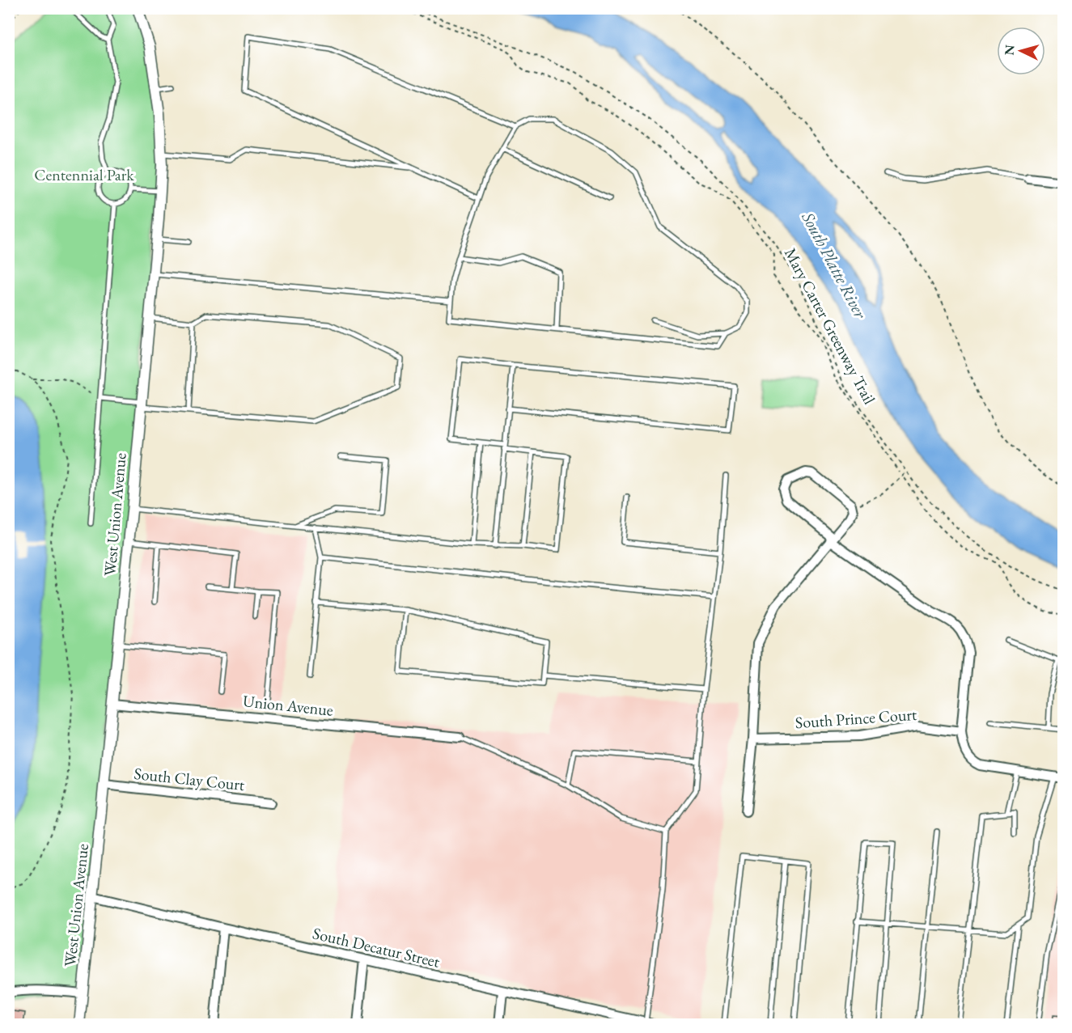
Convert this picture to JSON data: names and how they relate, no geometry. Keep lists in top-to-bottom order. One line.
{"streets":{"street":["West Union Avenue","Union Avenue","South Prince Court","South Clay Court","South Decatur Street"],"path":["Mary Carter Greenway Trail"]},"crossings":[["West Union Avenue","Union Avenue"],["West Union Avenue","South Clay Court"],["West Union Avenue","South Decatur Street"]],"water":["South Platte River"],"parks":["Centennial Park"],"north":"left"}
